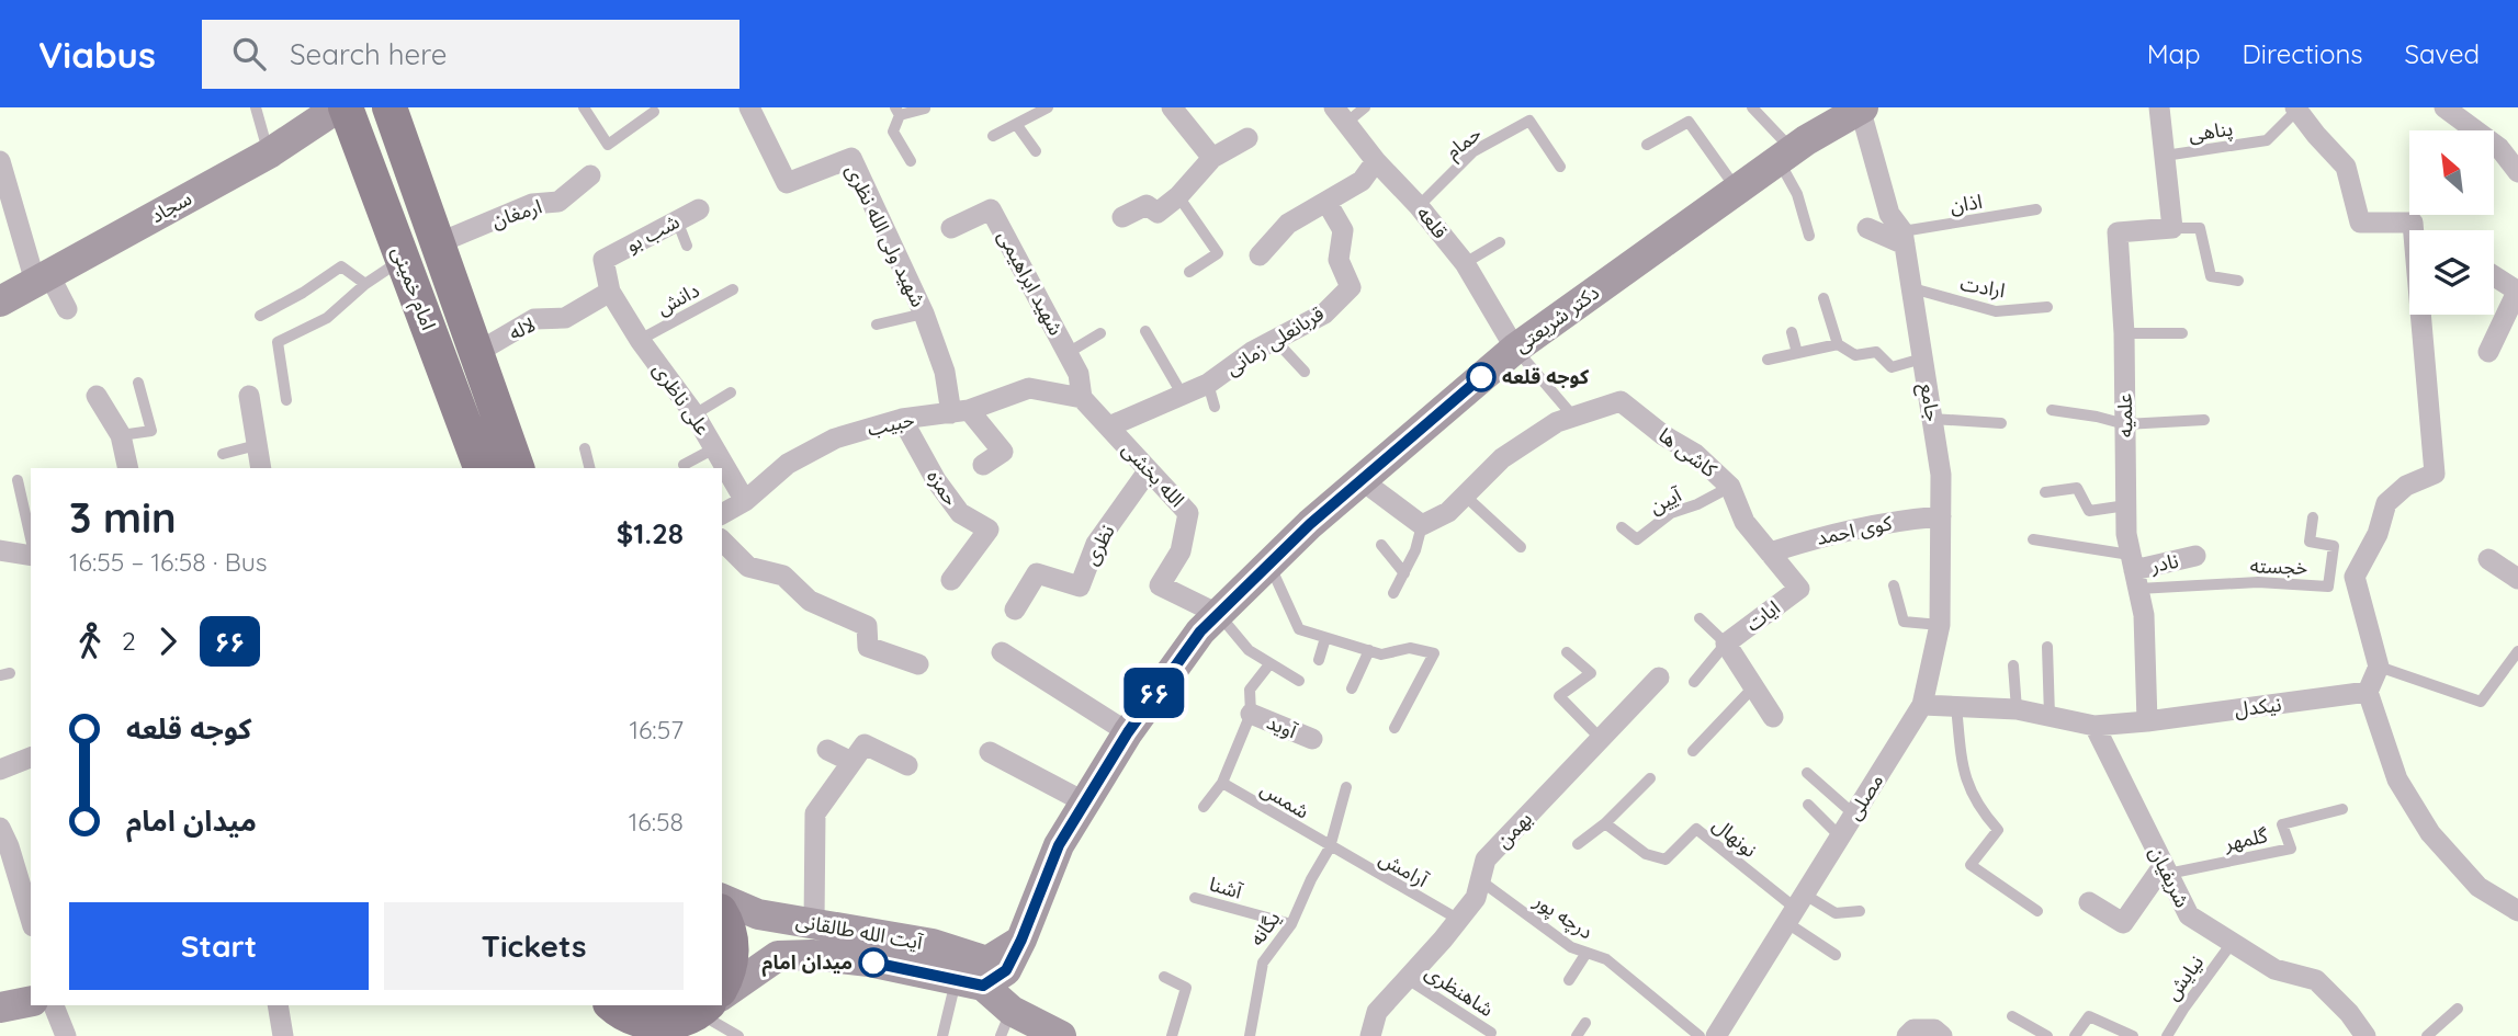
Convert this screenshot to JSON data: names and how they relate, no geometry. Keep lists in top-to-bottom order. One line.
{"streets":{"main road":["سجاد","امام خمینی","دکتر شریعتی","آیت الله طالقانی"],"street":["ارمغان","قلعه","شب بو","شهید ولی الله نظری","شهید ابراهیمی","لاله","قربانعلی زمانی","علی ناظری","جامع","علمیه","حبیب","کاشی ها","الله بخشی","حمزه","کوی احمد","نظری","نادر","ایات","نیکدل","آوید","مصلی","بهمن","شریفیان"],"lane":["پناهی","حمام","اذان","ارادت","دانش","آیین","خجسته","شمس","نونهال","گلمهر","آرامش","آشنا","درچه پور","یگانه","نیایش","شاهنظری"]},"crossings":[["حمام","قلعه"],["اذان","جامع"],["ارمغان","امام خمینی"],["قلعه","دکتر شریعتی"],["شب بو","لاله"],["شهید ولی الله نظری","حبیب"],["شهید ابراهیمی","حبیب"],["شهید ابراهیمی","الله بخشی"],["ارادت","جامع"],["امام خمینی","لاله"],["دانش","علی ناظری"],["دکتر شریعتی","جامع"],["دکتر شریعتی","الله بخشی"],["دکتر شریعتی","آیت الله طالقانی"],["قربانعلی زمانی","الله بخشی"],["علی ناظری","حبیب"],["جامع","کوی احمد"],["جامع","مصلی"],["علمیه","نادر"],["علمیه","خجسته"],["علمیه","نیکدل"],["حبیب","الله بخشی"],["حبیب","حمزه"],["کاشی ها","آیین"],["کاشی ها","کوی احمد"],["کاشی ها","ایات"],["الله بخشی","نظری"],["نادر","خجسته"],["مصلی","نونهال"],["شمس","آرامش"],["شمس","یگانه"],["بهمن","آرامش"],["بهمن","درچه پور"],["بهمن","شاهنظری"],["گلمهر","شریفیان"],["آرامش","یگانه"],["شریفیان","نیایش"],["آشنا","یگانه"]],"places":["کوجه قلعه","میدان امام"],"lines":["bus line ۶۶"],"north":"top left","page":{"header":"Viabus","search":"Search here","nav":["Map","Directions","Saved"],"on_map":"۶۶","heading":["3 min","16:55 – 16:58 · Bus","$1.28"],"legs":["2","۶۶"],"list":[{"name":"کوجه قلعه","value":"16:57"},{"name":"میدان امام","value":"16:58"}],"buttons":["Start","Tickets"]}}
